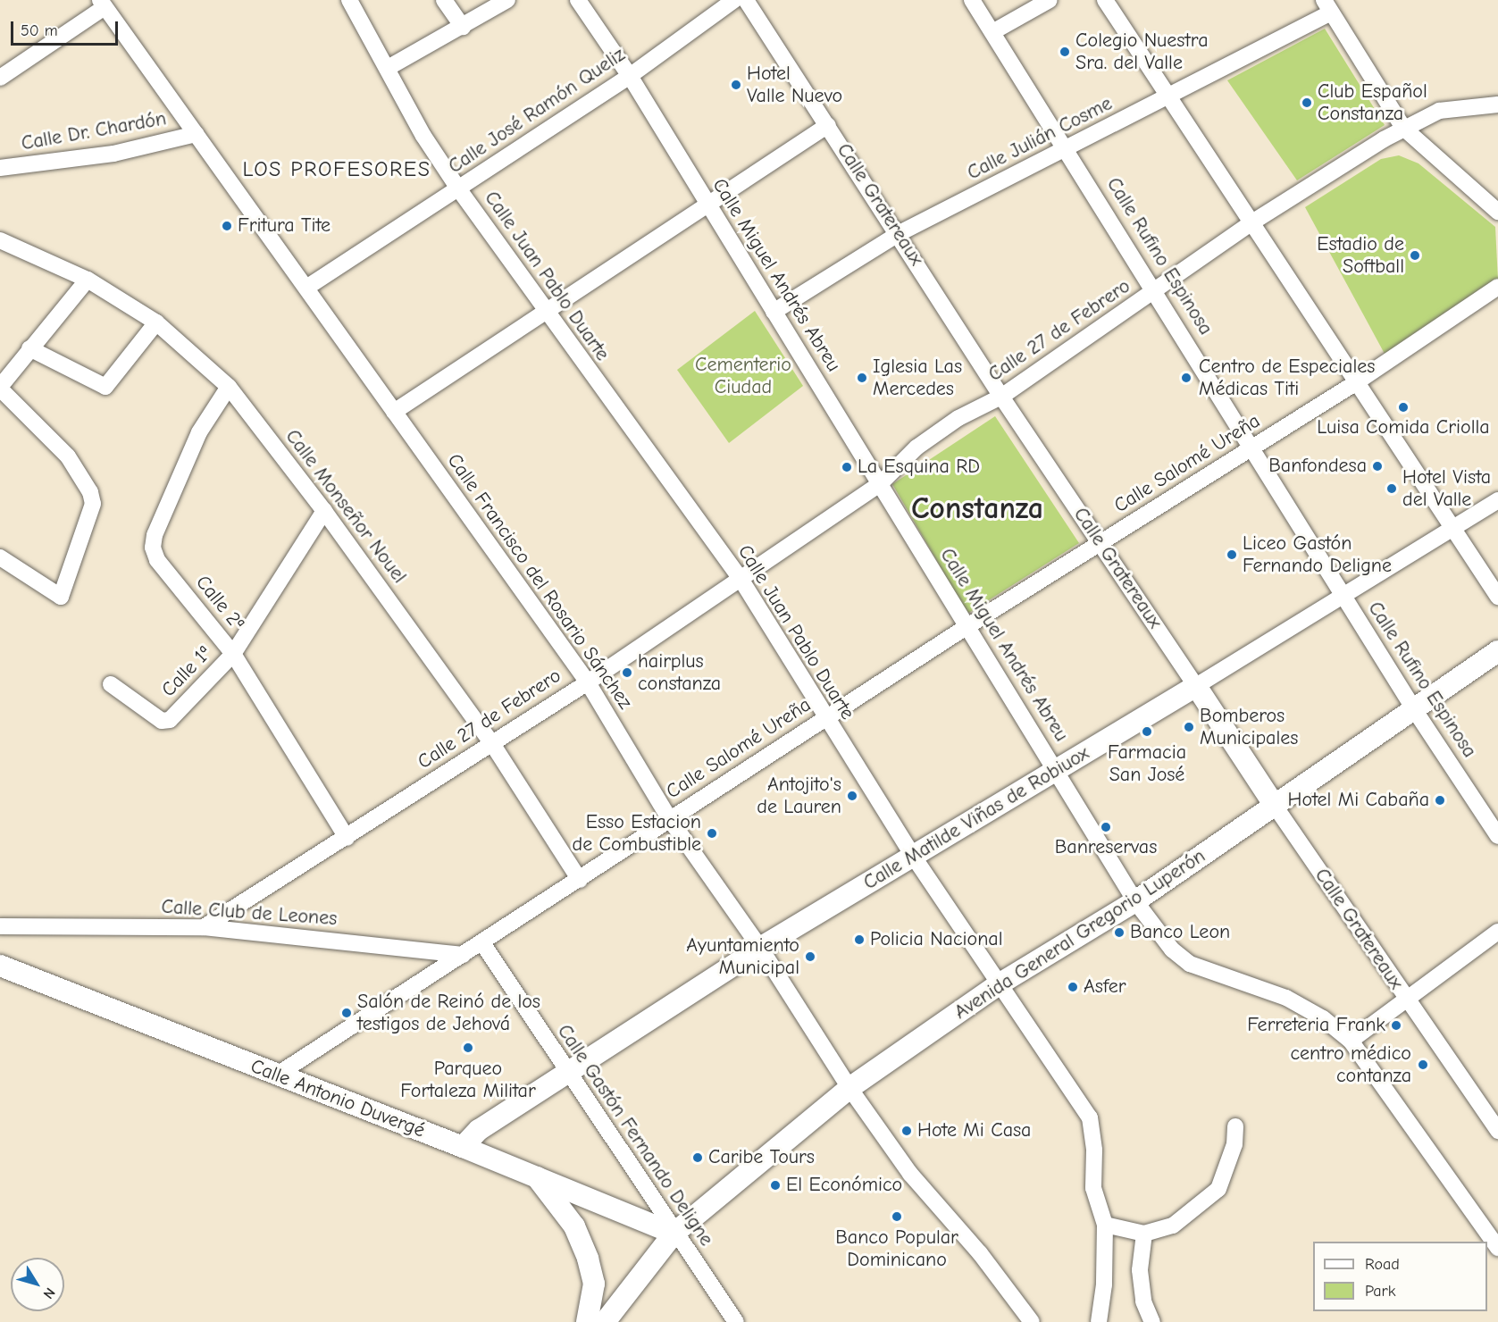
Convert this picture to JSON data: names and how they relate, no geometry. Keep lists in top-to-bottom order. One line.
{"streets":{"main road":["Calle Gratereaux","Calle Matilde Viñas de Robiuox","Avenida General Gregorio Luperón","Calle Antonio Duvergé"],"street":["Calle José Ramón Queliz","Calle Dr. Chardón","Calle Julián Cosme","Calle Rufino Espinosa","Calle Miguel Andrés Abreu","Calle Juan Pablo Duarte","Calle 27 de Febrero","Calle Salomé Ureña","Calle Monseñor Nouel","Calle Francisco del Rosario Sánchez","Calle 2ª","Calle 1ª","Calle Club de Leones","Calle Gastón Fernando Deligne"]},"crossings":[["Calle José Ramón Queliz","Calle Miguel Andrés Abreu"],["Calle José Ramón Queliz","Calle Juan Pablo Duarte"],["Calle José Ramón Queliz","Calle Francisco del Rosario Sánchez"],["Calle Dr. Chardón","Calle Francisco del Rosario Sánchez"],["Calle Julián Cosme","Calle Gratereaux"],["Calle Julián Cosme","Calle Rufino Espinosa"],["Calle Julián Cosme","Calle Miguel Andrés Abreu"],["Calle Gratereaux","Calle 27 de Febrero"],["Calle Gratereaux","Calle Salomé Ureña"],["Calle Gratereaux","Calle Matilde Viñas de Robiuox"],["Calle Gratereaux","Avenida General Gregorio Luperón"],["Calle Rufino Espinosa","Calle 27 de Febrero"],["Calle Rufino Espinosa","Calle Salomé Ureña"],["Calle Rufino Espinosa","Calle Matilde Viñas de Robiuox"],["Calle Rufino Espinosa","Avenida General Gregorio Luperón"],["Calle Miguel Andrés Abreu","Calle 27 de Febrero"],["Calle Miguel Andrés Abreu","Calle Salomé Ureña"],["Calle Miguel Andrés Abreu","Calle Matilde Viñas de Robiuox"],["Calle Miguel Andrés Abreu","Avenida General Gregorio Luperón"],["Calle Juan Pablo Duarte","Calle 27 de Febrero"],["Calle Juan Pablo Duarte","Calle Salomé Ureña"],["Calle Juan Pablo Duarte","Calle Matilde Viñas de Robiuox"],["Calle Juan Pablo Duarte","Avenida General Gregorio Luperón"],["Calle 27 de Febrero","Calle Monseñor Nouel"],["Calle 27 de Febrero","Calle Francisco del Rosario Sánchez"],["Calle 27 de Febrero","Calle 2ª"],["Calle 27 de Febrero","Calle Club de Leones"],["Calle Salomé Ureña","Calle Monseñor Nouel"],["Calle Salomé Ureña","Calle Francisco del Rosario Sánchez"],["Calle Salomé Ureña","Calle Club de Leones"],["Calle Salomé Ureña","Calle Antonio Duvergé"],["Calle Salomé Ureña","Calle Gastón Fernando Deligne"],["Calle Monseñor Nouel","Calle 2ª"],["Calle Monseñor Nouel","Calle 1ª"],["Calle Francisco del Rosario Sánchez","Calle Matilde Viñas de Robiuox"],["Calle Francisco del Rosario Sánchez","Avenida General Gregorio Luperón"],["Calle 2ª","Calle 1ª"],["Calle Matilde Viñas de Robiuox","Calle Antonio Duvergé"],["Calle Matilde Viñas de Robiuox","Calle Gastón Fernando Deligne"],["Avenida General Gregorio Luperón","Calle Antonio Duvergé"],["Avenida General Gregorio Luperón","Calle Gastón Fernando Deligne"],["Calle Antonio Duvergé","Calle Gastón Fernando Deligne"]],"districts":["LOS PROFESORES","Constanza"],"parks":["Cementerio Ciudad"],"places":["Colegio Nuestra Sra. del Valle","Hotel Valle Nuevo","Club Español Constanza","Fritura Tite","Estadio de Softball","Iglesia Las Mercedes","Centro de Especiales Médicas Titi","Luisa Comida Criolla","Banfondesa","La Esquina RD","Hotel Vista del Valle","Liceo Gastón Fernando Deligne","hairplus constanza","Bomberos Municipales","Farmacia San José","Antojito's de Lauren","Hotel Mi Cabaña","Banreservas","Esso Estacion de Combustible","Banco Leon","Policia Nacional","Ayuntamiento Municipal","Asfer","Salón de Reinó de los testigos de Jehová","Ferreteria Frank","Parqueo Fortaleza Militar","centro médico contanza","Hote Mi Casa","Caribe Tours","El Económico","Banco Popular Dominicano"],"legend":["Road","Park"],"scale_bar":"50 m","north":"bottom right"}
